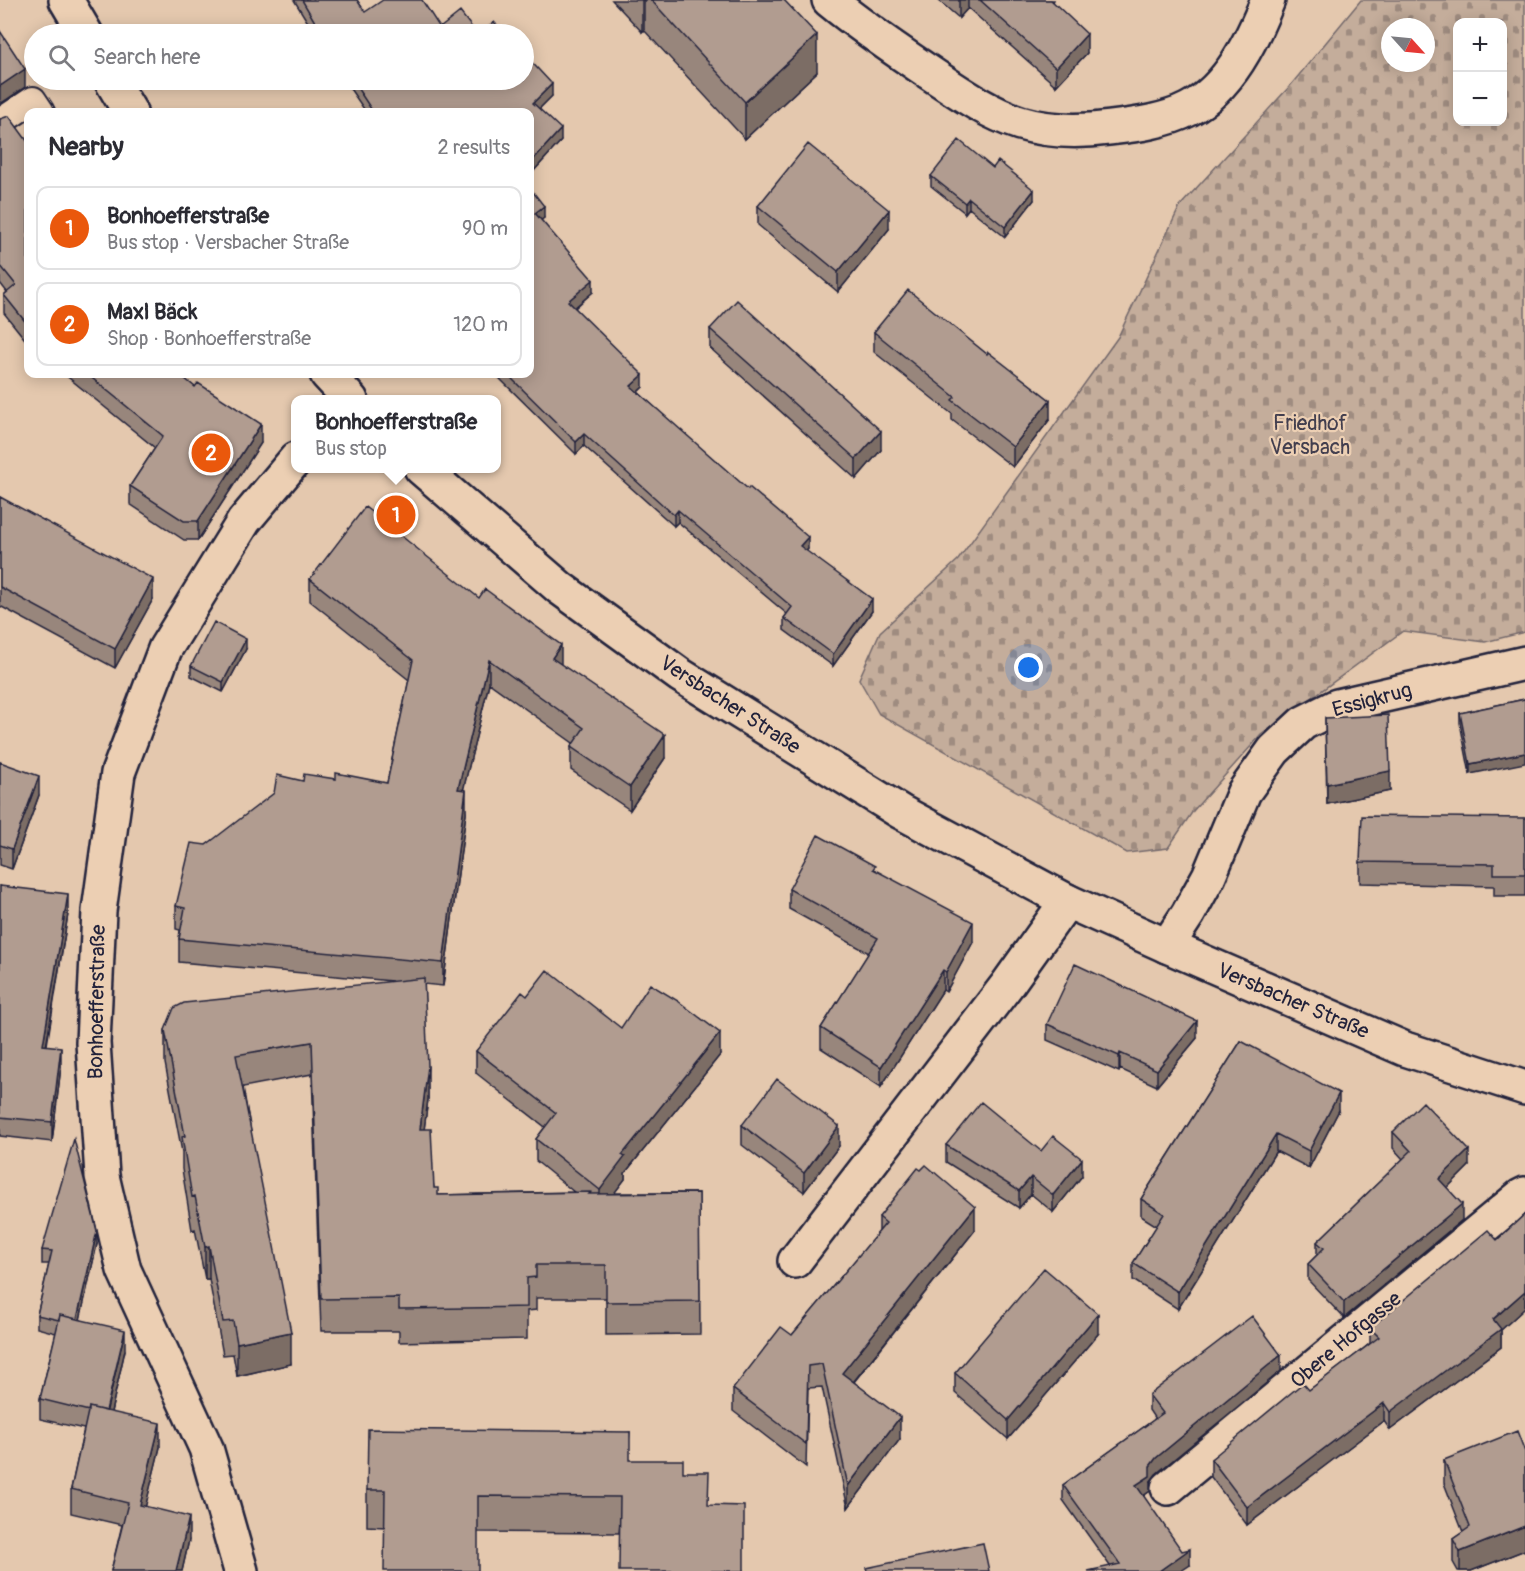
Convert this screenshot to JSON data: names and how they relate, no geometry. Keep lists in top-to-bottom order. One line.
{"streets":{"street":["Essigkrug","Versbacher Straße","Bonhoefferstraße","Obere Hofgasse"]},"crossings":[["Essigkrug","Versbacher Straße"]],"parks":["Friedhof Versbach"],"north":"bottom right","page":{"map_buttons":["+","−"],"search":"Search here","heading":["Nearby","2 results"],"list":[{"mark":"1","name":"Bonhoefferstraße","note":"Bus stop · Versbacher Straße","value":"90 m"},{"mark":"2","name":"Maxl Bäck","note":"Shop · Bonhoefferstraße","value":"120 m"}],"popup":["Bonhoefferstraße","Bus stop"],"pins":["2","1"]}}
